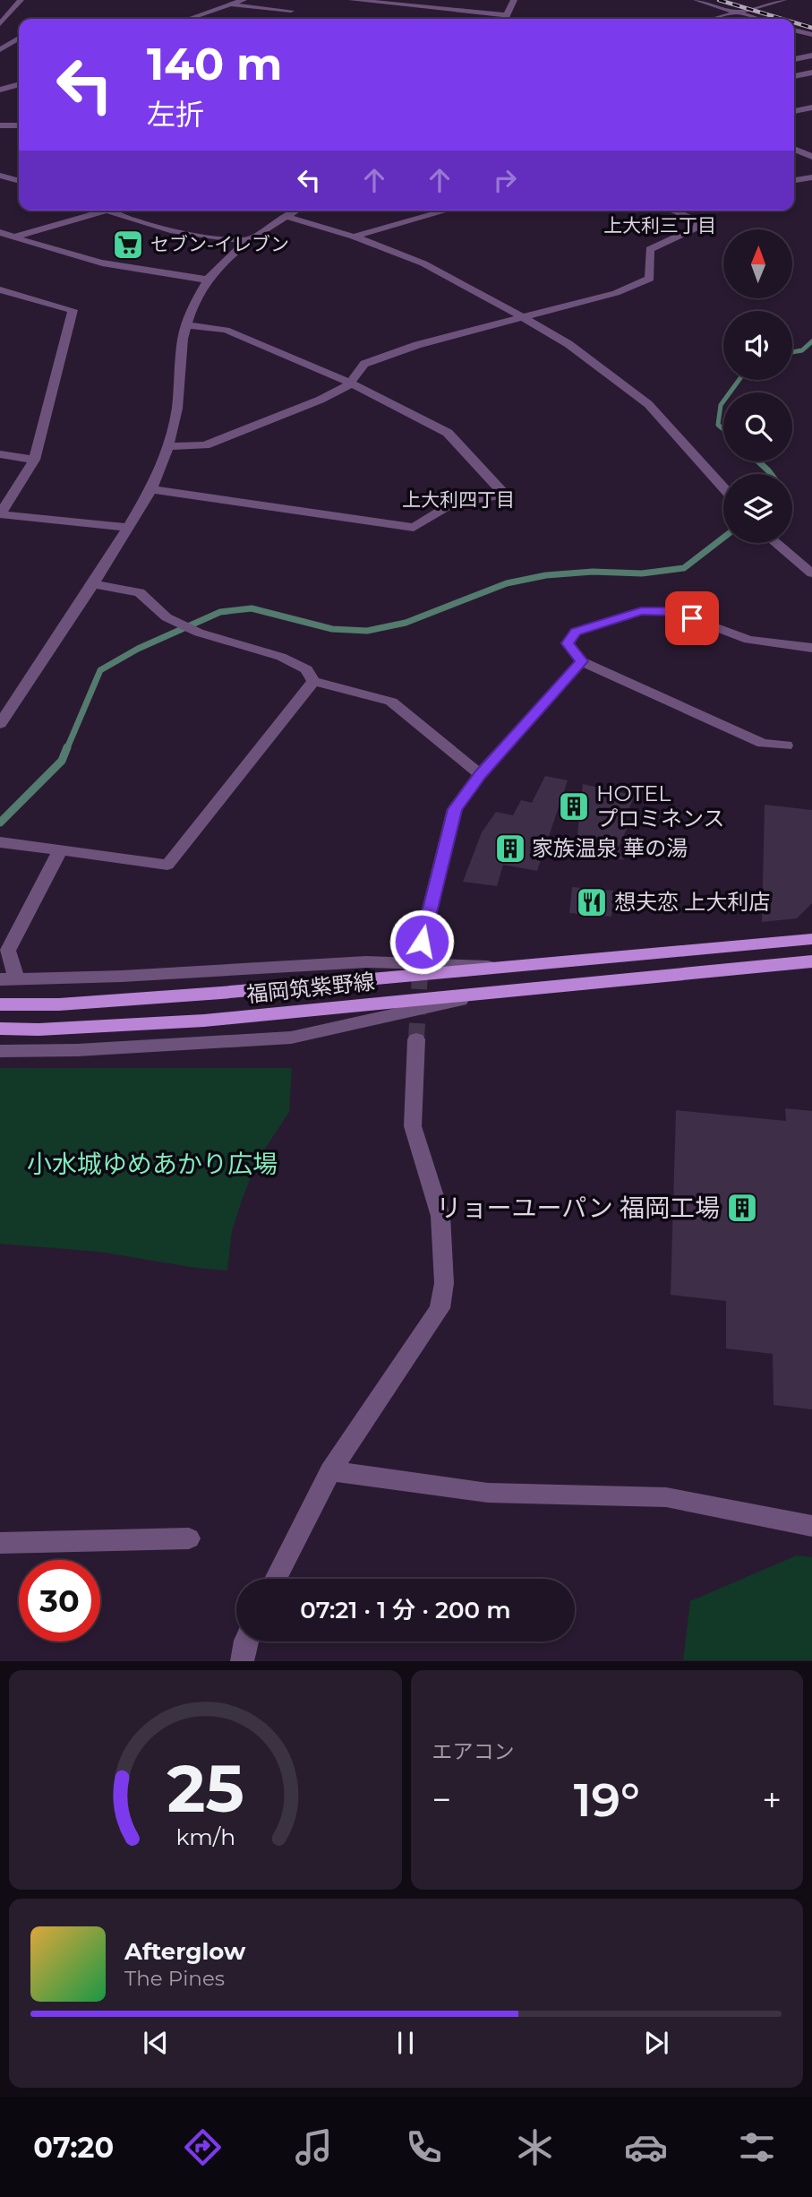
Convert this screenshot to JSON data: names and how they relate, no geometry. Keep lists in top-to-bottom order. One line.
{"streets":{"main road":["福岡筑紫野線"]},"districts":["上大利三丁目","上大利四丁目"],"parks":["小水城ゆめあかり広場"],"places":{"supermarket":["セブン-イレブン"],"building":["HOTEL プロミネンス","家族温泉 華の湯","リョーユーパン 福岡工場"],"restaurant":["想夫恋 上大利店"]},"north":"top","page":{"turn":["140 m","左折"],"limit":"30","trip":"07:21 · 1 分 · 200 m","tile":"エアコン","heat":["−","19°","+"],"song":["Afterglow","The Pines"],"tabs":"07:20","gauge":["25","km/h"]}}
